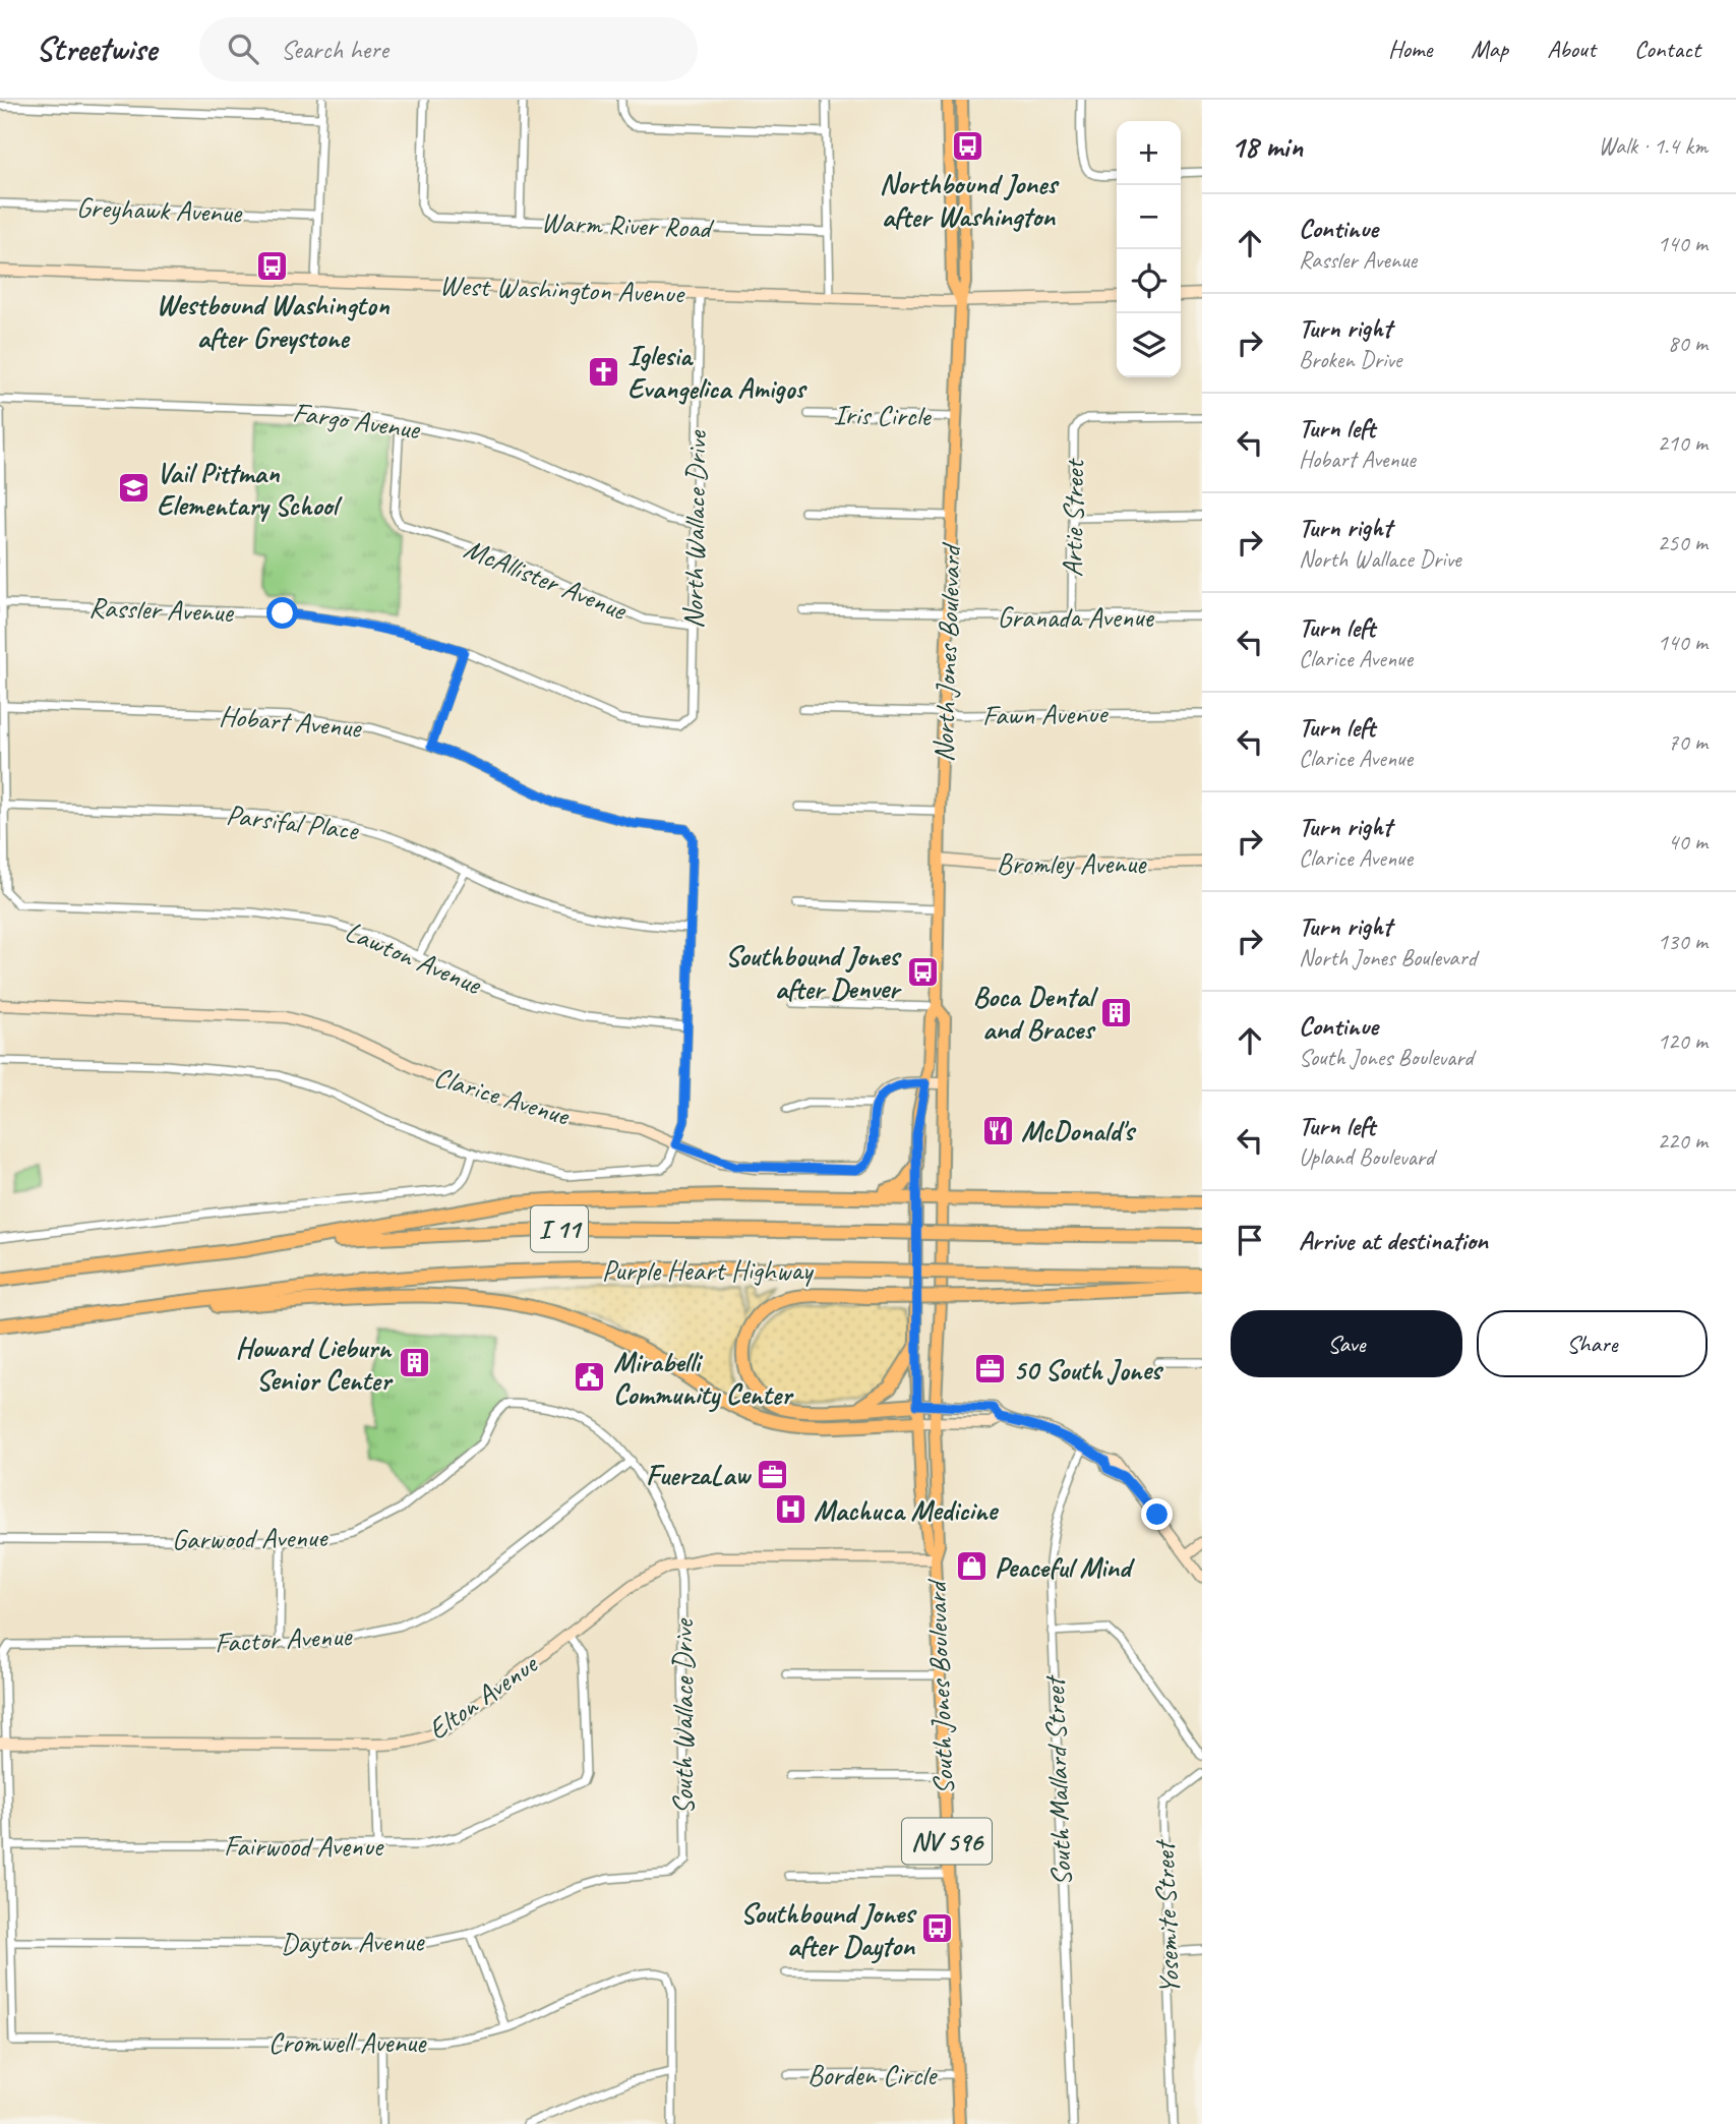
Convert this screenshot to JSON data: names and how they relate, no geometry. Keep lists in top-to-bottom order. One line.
{"streets":{"highway":["I 11","Purple Heart Highway"],"main road":["North Jones Boulevard","South Jones Boulevard","NV 596"],"street":["Greyhawk Avenue","Warm River Road","West Washington Avenue","Iris Circle","Fargo Avenue","Artie Street","North Wallace Drive","McAllister Avenue","Rassler Avenue","Granada Avenue","Fawn Avenue","Hobart Avenue","Parsifal Place","Bromley Avenue","Lawton Avenue","Clarice Avenue","Garwood Avenue","Factor Avenue","Elton Avenue","South Wallace Drive","South Mallard Street","Fairwood Avenue","Yosemite Street","Dayton Avenue","Cromwell Avenue","Borden Circle"]},"crossings":[["West Washington Avenue","North Wallace Drive"],["West Washington Avenue","North Jones Boulevard"],["Iris Circle","North Jones Boulevard"],["Fargo Avenue","North Wallace Drive"],["Fargo Avenue","McAllister Avenue"],["Artie Street","Granada Avenue"],["North Wallace Drive","McAllister Avenue"],["North Wallace Drive","Rassler Avenue"],["Granada Avenue","North Jones Boulevard"],["North Jones Boulevard","Fawn Avenue"],["North Jones Boulevard","Bromley Avenue"],["North Jones Boulevard","South Jones Boulevard"],["Hobart Avenue","Parsifal Place"],["Parsifal Place","Lawton Avenue"],["Garwood Avenue","South Wallace Drive"],["Factor Avenue","Elton Avenue"],["Factor Avenue","South Wallace Drive"],["South Jones Boulevard","Elton Avenue"],["South Jones Boulevard","Borden Circle"],["Elton Avenue","South Wallace Drive"],["Elton Avenue","Fairwood Avenue"],["South Wallace Drive","Dayton Avenue"],["Dayton Avenue","Cromwell Avenue"]],"places":{"bus stop":["Northbound Jones after Washington","Westbound Washington after Greystone","Southbound Jones after Denver","Southbound Jones after Dayton"],"church":["Iglesia Evangelica Amigos"],"school or university":["Vail Pittman Elementary School"],"building":["Boca Dental and Braces","Howard Lieburn Senior Center"],"restaurant":["McDonald's"],"office":["50 South Jones","FuerzaLaw"],"public building":["Mirabelli Community Center"],"hospital":["Machuca Medicine"],"shop":["Peaceful Mind"]},"page":{"header":"Streetwise","search":"Search here","nav":["Home","Map","About","Contact"],"heading":["18 min","Walk · 1.4 km"],"map_buttons":["+","−"],"list":[["Continue","Rassler Avenue","140 m"],["Turn right","Broken Drive","80 m"],["Turn left","Hobart Avenue","210 m"],["Turn right","North Wallace Drive","250 m"],["Turn left","Clarice Avenue","140 m"],["Turn left","Clarice Avenue","70 m"],["Turn right","Clarice Avenue","40 m"],["Turn right","North Jones Boulevard","130 m"],["Continue","South Jones Boulevard","120 m"],["Turn left","Upland Boulevard","220 m"],"Arrive at destination"],"buttons":["Save","Share"]}}
